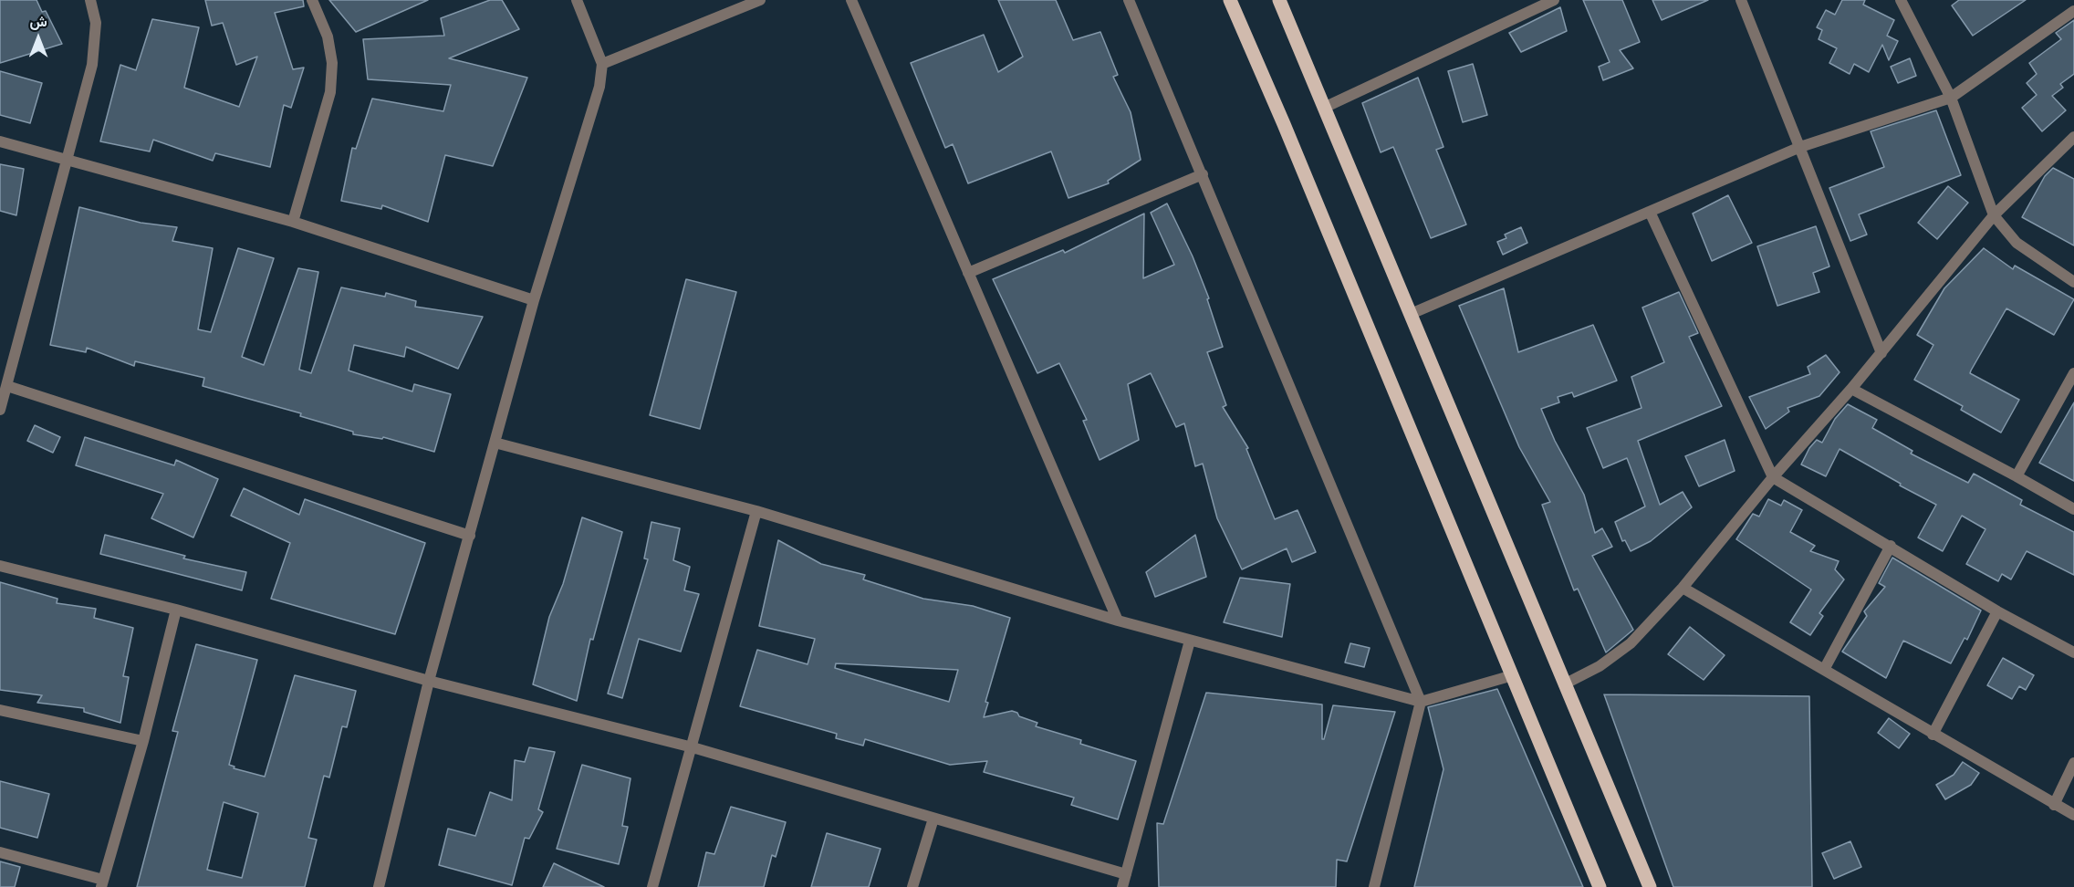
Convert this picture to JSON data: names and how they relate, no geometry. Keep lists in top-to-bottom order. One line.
{"north":"top"}
